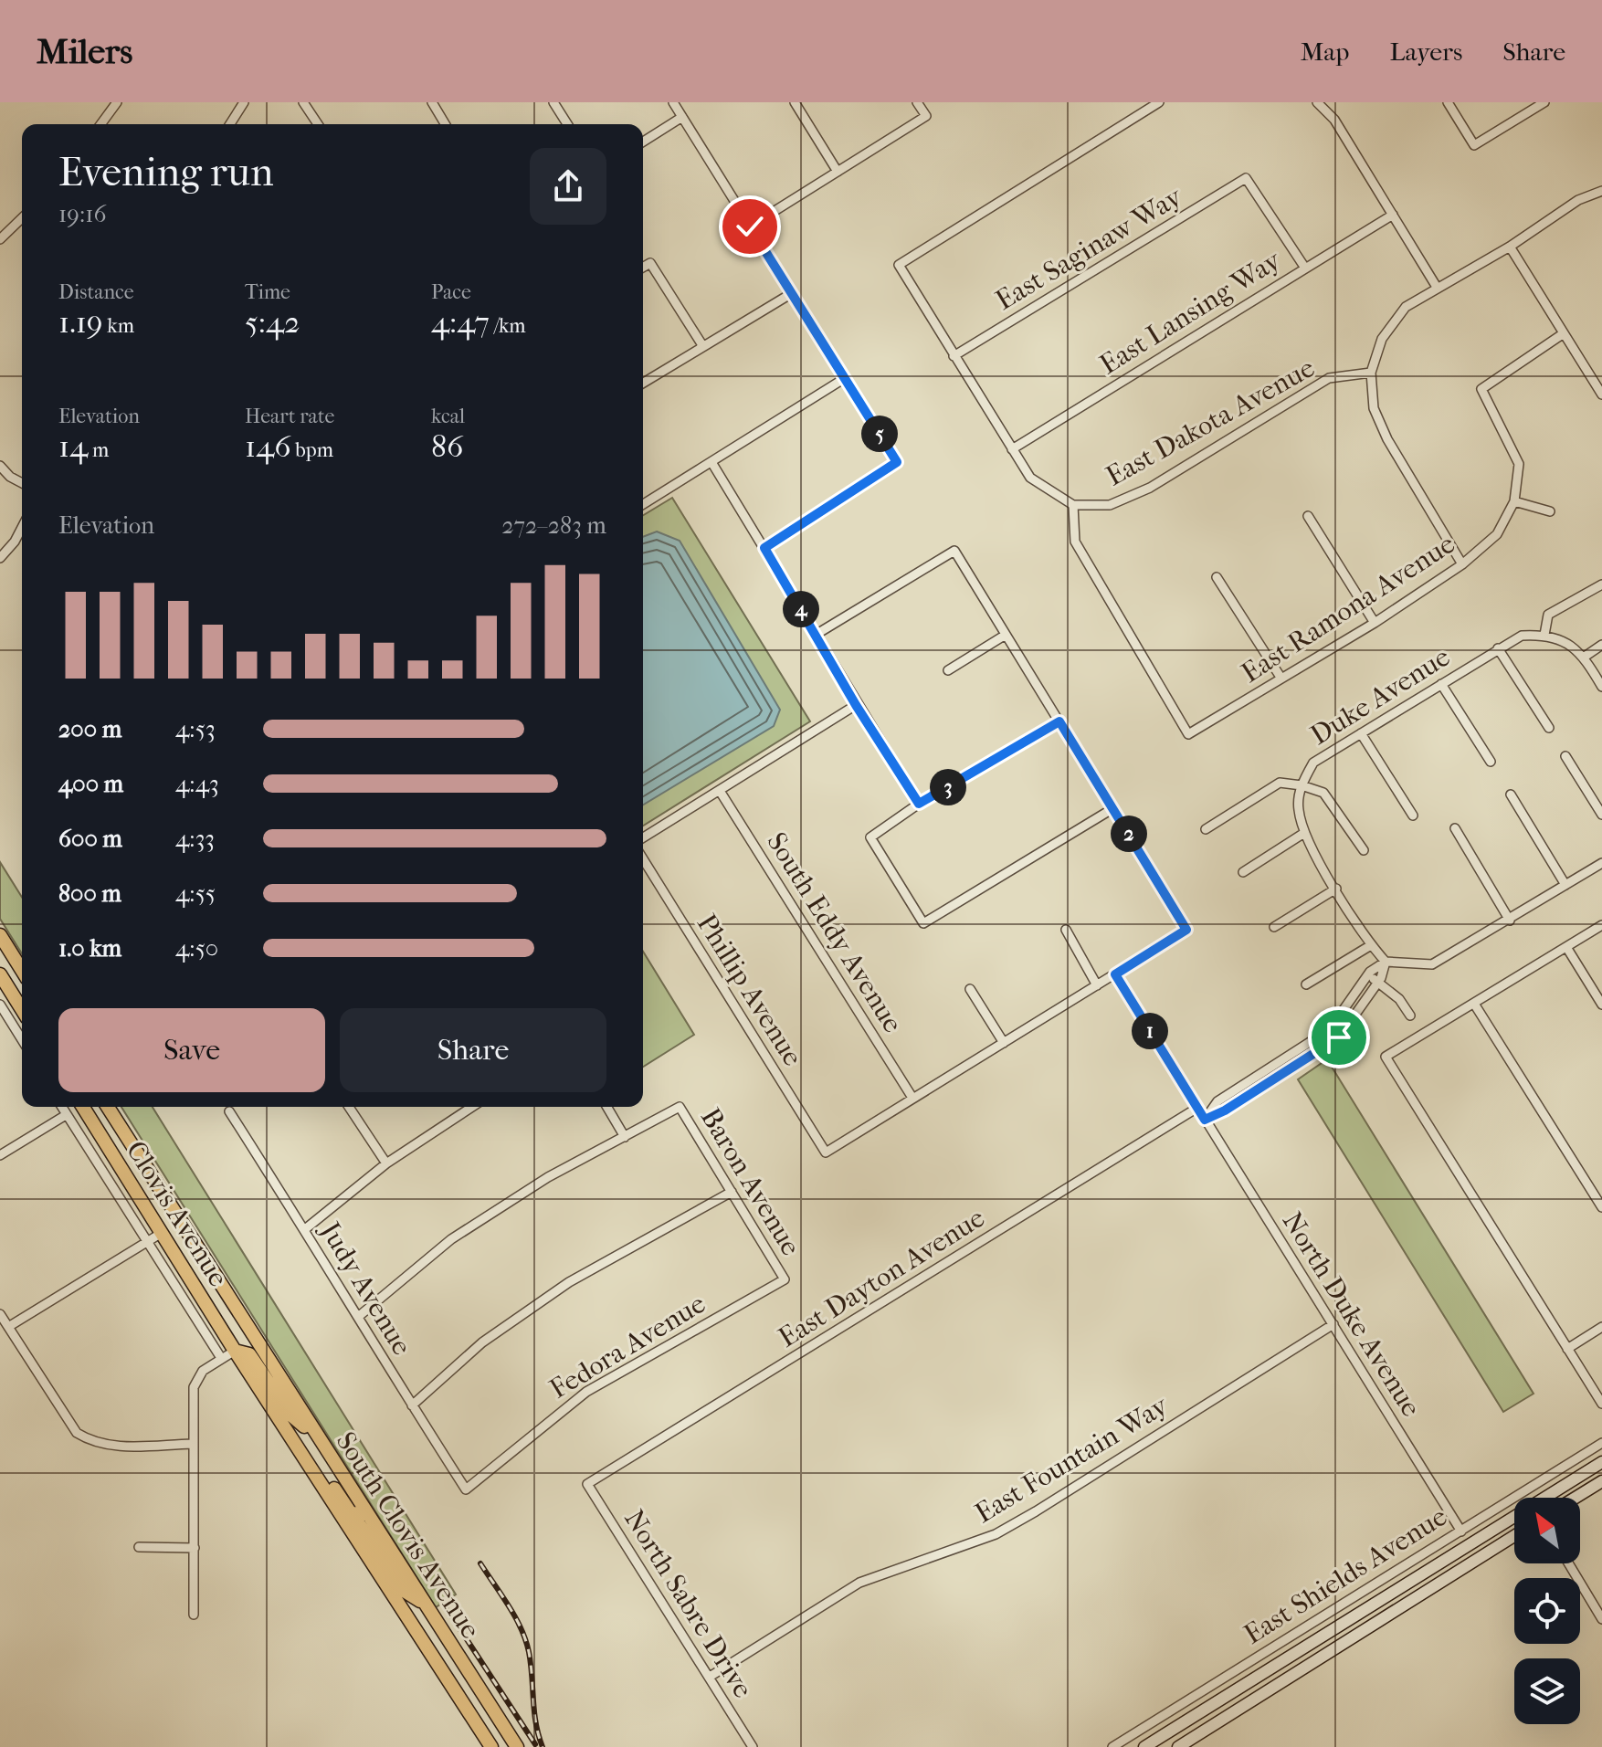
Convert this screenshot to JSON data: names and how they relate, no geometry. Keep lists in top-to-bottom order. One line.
{"streets":{"main road":["Clovis Avenue","South Clovis Avenue","East Shields Avenue"],"street":["East Saginaw Way","East Lansing Way","East Dakota Avenue","East Ramona Avenue","Duke Avenue","South Eddy Avenue","Phillip Avenue","Baron Avenue","East Dayton Avenue","Judy Avenue","North Duke Avenue","Fedora Avenue","East Fountain Way","North Sabre Drive"]},"crossings":[["East Saginaw Way","East Lansing Way"],["East Dakota Avenue","East Ramona Avenue"],["South Eddy Avenue","Phillip Avenue"],["Baron Avenue","Fedora Avenue"],["Clovis Avenue","South Clovis Avenue"],["East Dayton Avenue","North Duke Avenue"],["East Dayton Avenue","North Sabre Drive"],["Judy Avenue","Fedora Avenue"],["North Duke Avenue","East Fountain Way"],["North Duke Avenue","East Shields Avenue"],["East Fountain Way","North Sabre Drive"]],"north":"top left","page":{"header":"Milers","nav":["Map","Layers","Share"],"heading":["Evening run","19:16"],"stats":[["Distance","1.19 km"],["Time","5:42"],["Pace","4:47 /km"],["Elevation","14 m"],["Heart rate","146 bpm"],["kcal","86"]],"pins":["5","4","3","2","1"],"chart":["Elevation","272–283 m"],"list":[{"name":"200 m","note":"4:53"},{"name":"400 m","note":"4:43"},{"name":"600 m","note":"4:33"},{"name":"800 m","note":"4:55"},{"name":"1.0 km","note":"4:50"}],"buttons":["Save","Share"]}}
